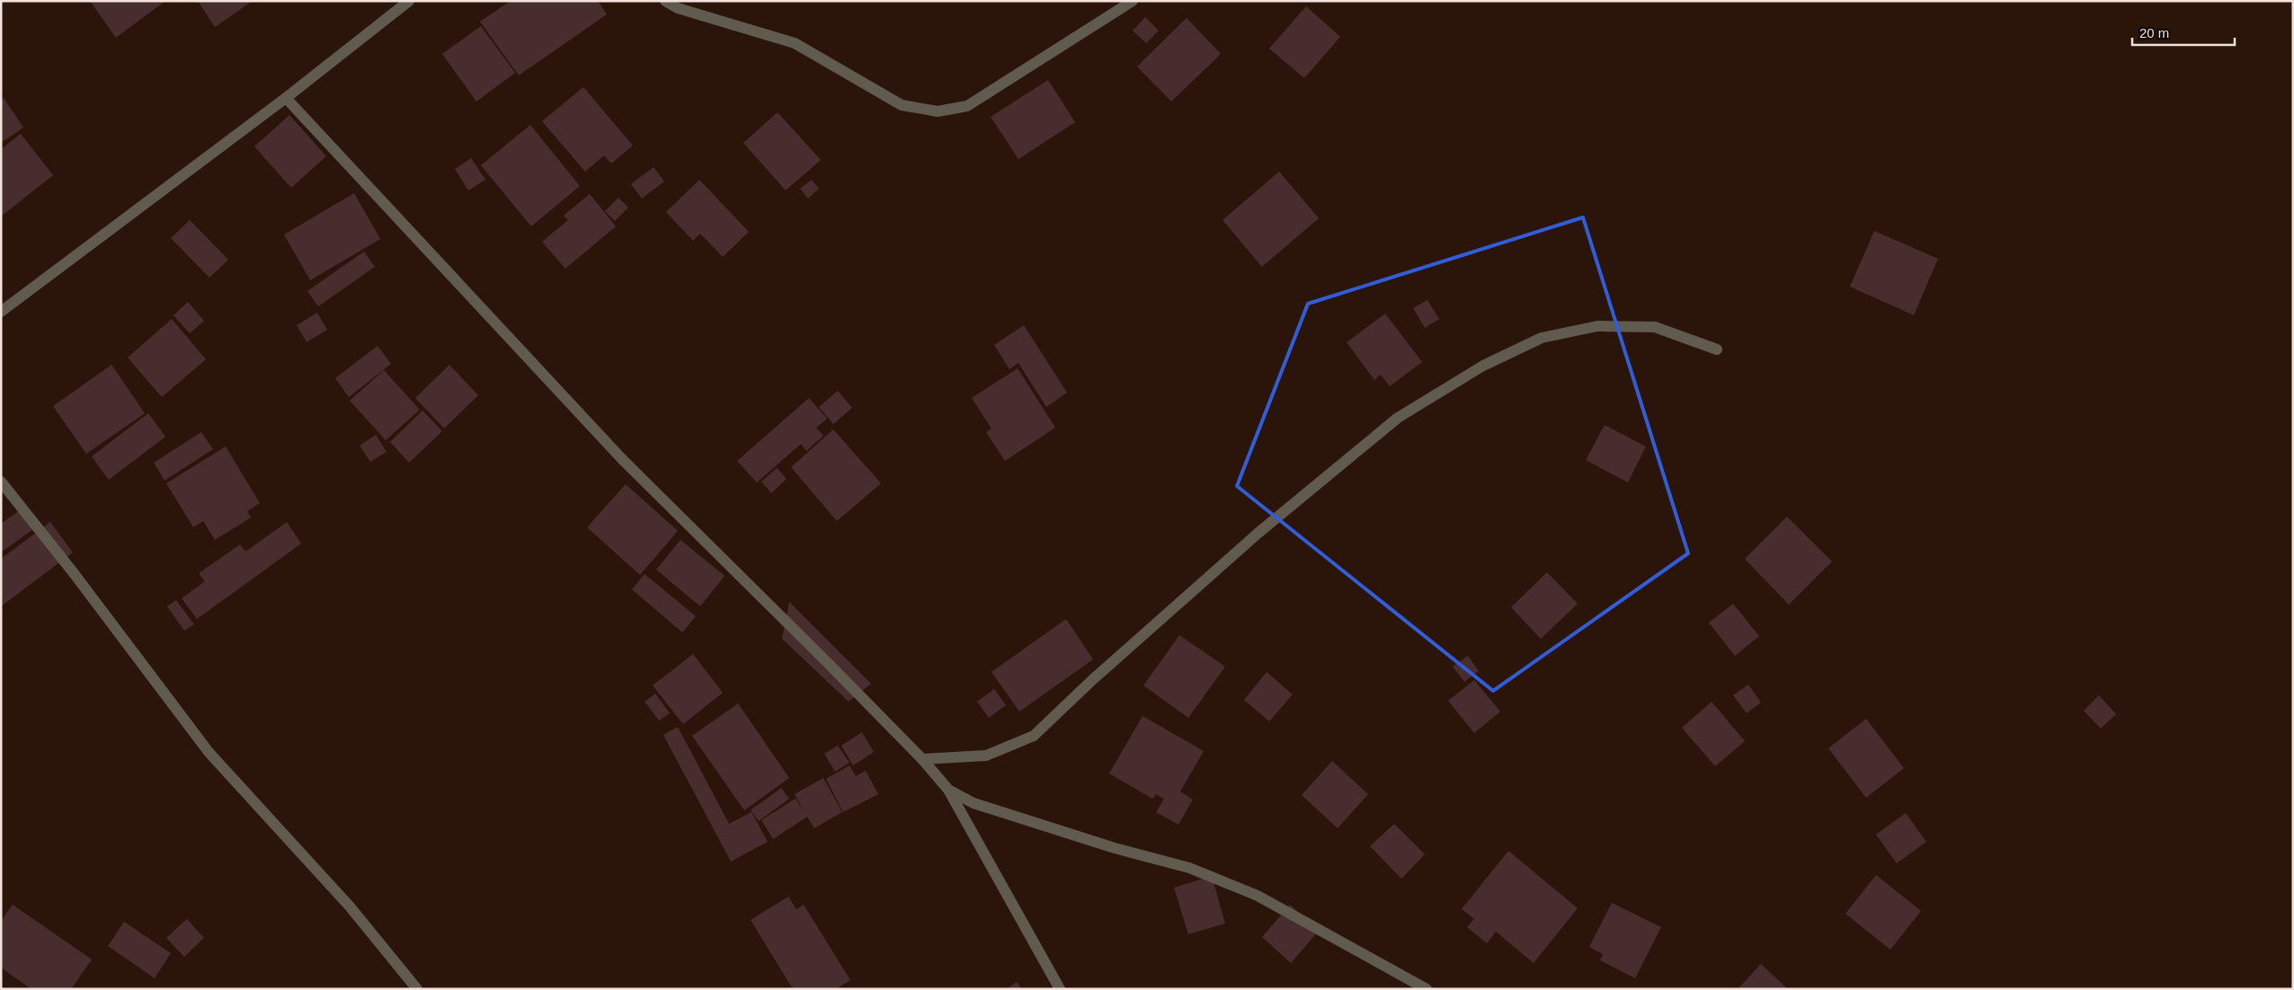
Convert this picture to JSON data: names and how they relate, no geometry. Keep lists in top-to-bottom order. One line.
{"scale_bar":"20 m"}
